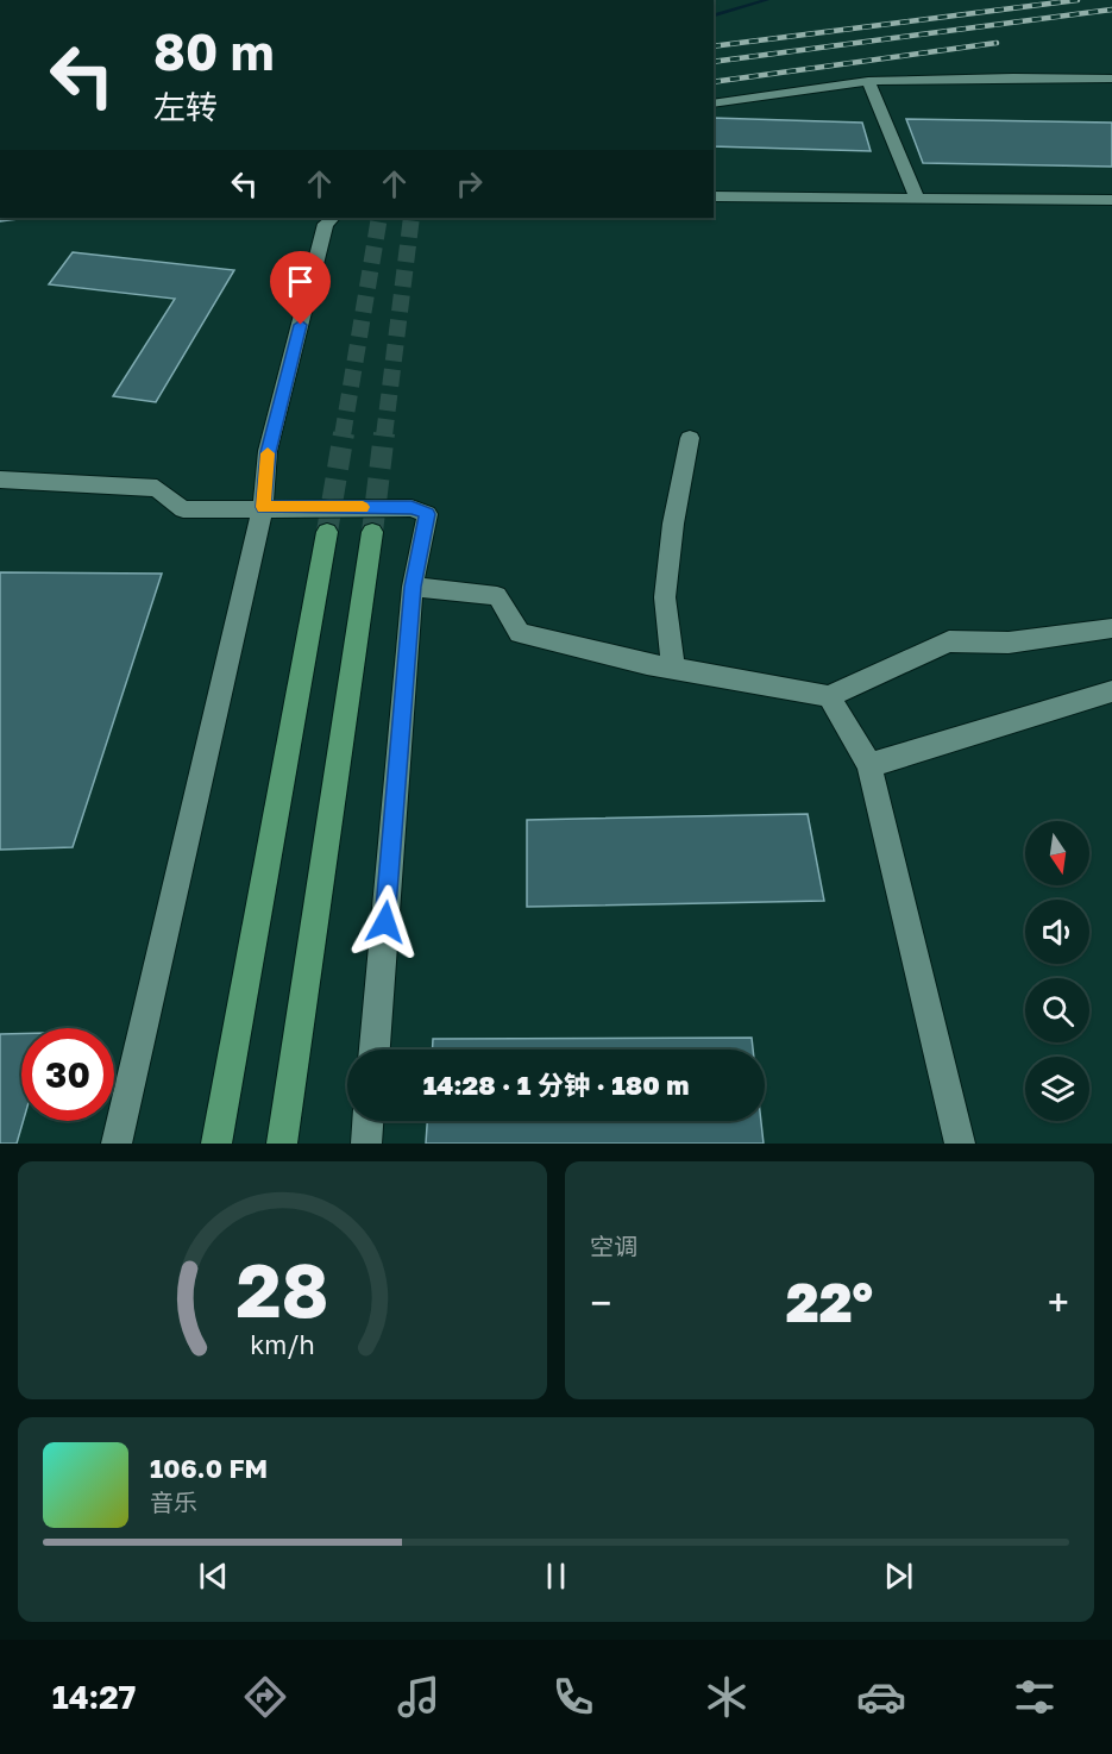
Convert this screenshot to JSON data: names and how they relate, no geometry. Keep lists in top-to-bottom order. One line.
{"north":"bottom","page":{"turn":["80 m","左转"],"limit":"30","trip":"14:28 · 1 分钟 · 180 m","tile":"空调","heat":["−","22°","+"],"song":["106.0 FM","音乐"],"tabs":"14:27","gauge":["28","km/h"]}}
